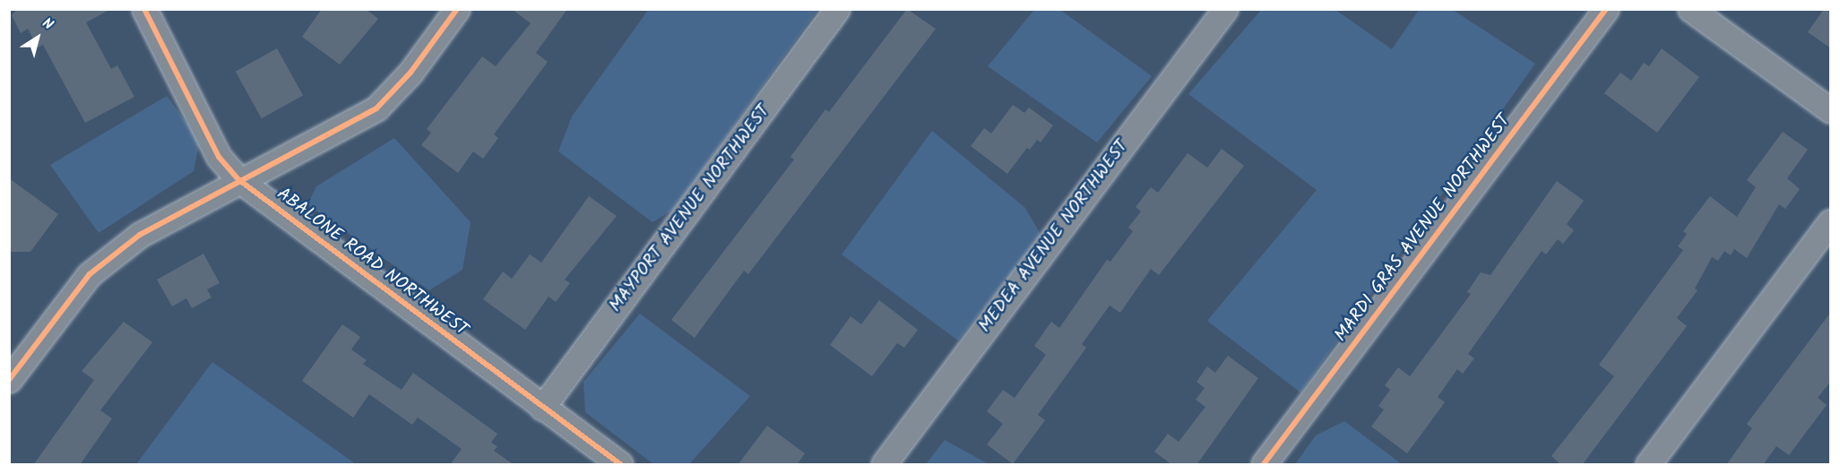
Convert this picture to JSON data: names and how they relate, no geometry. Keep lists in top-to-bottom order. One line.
{"streets":{"street":["MAYPORT AVENUE NORTHWEST","MARDI GRAS AVENUE NORTHWEST","MEDEA AVENUE NORTHWEST","ABALONE ROAD NORTHWEST"]},"crossings":[["MAYPORT AVENUE NORTHWEST","ABALONE ROAD NORTHWEST"]],"north":"top right"}
